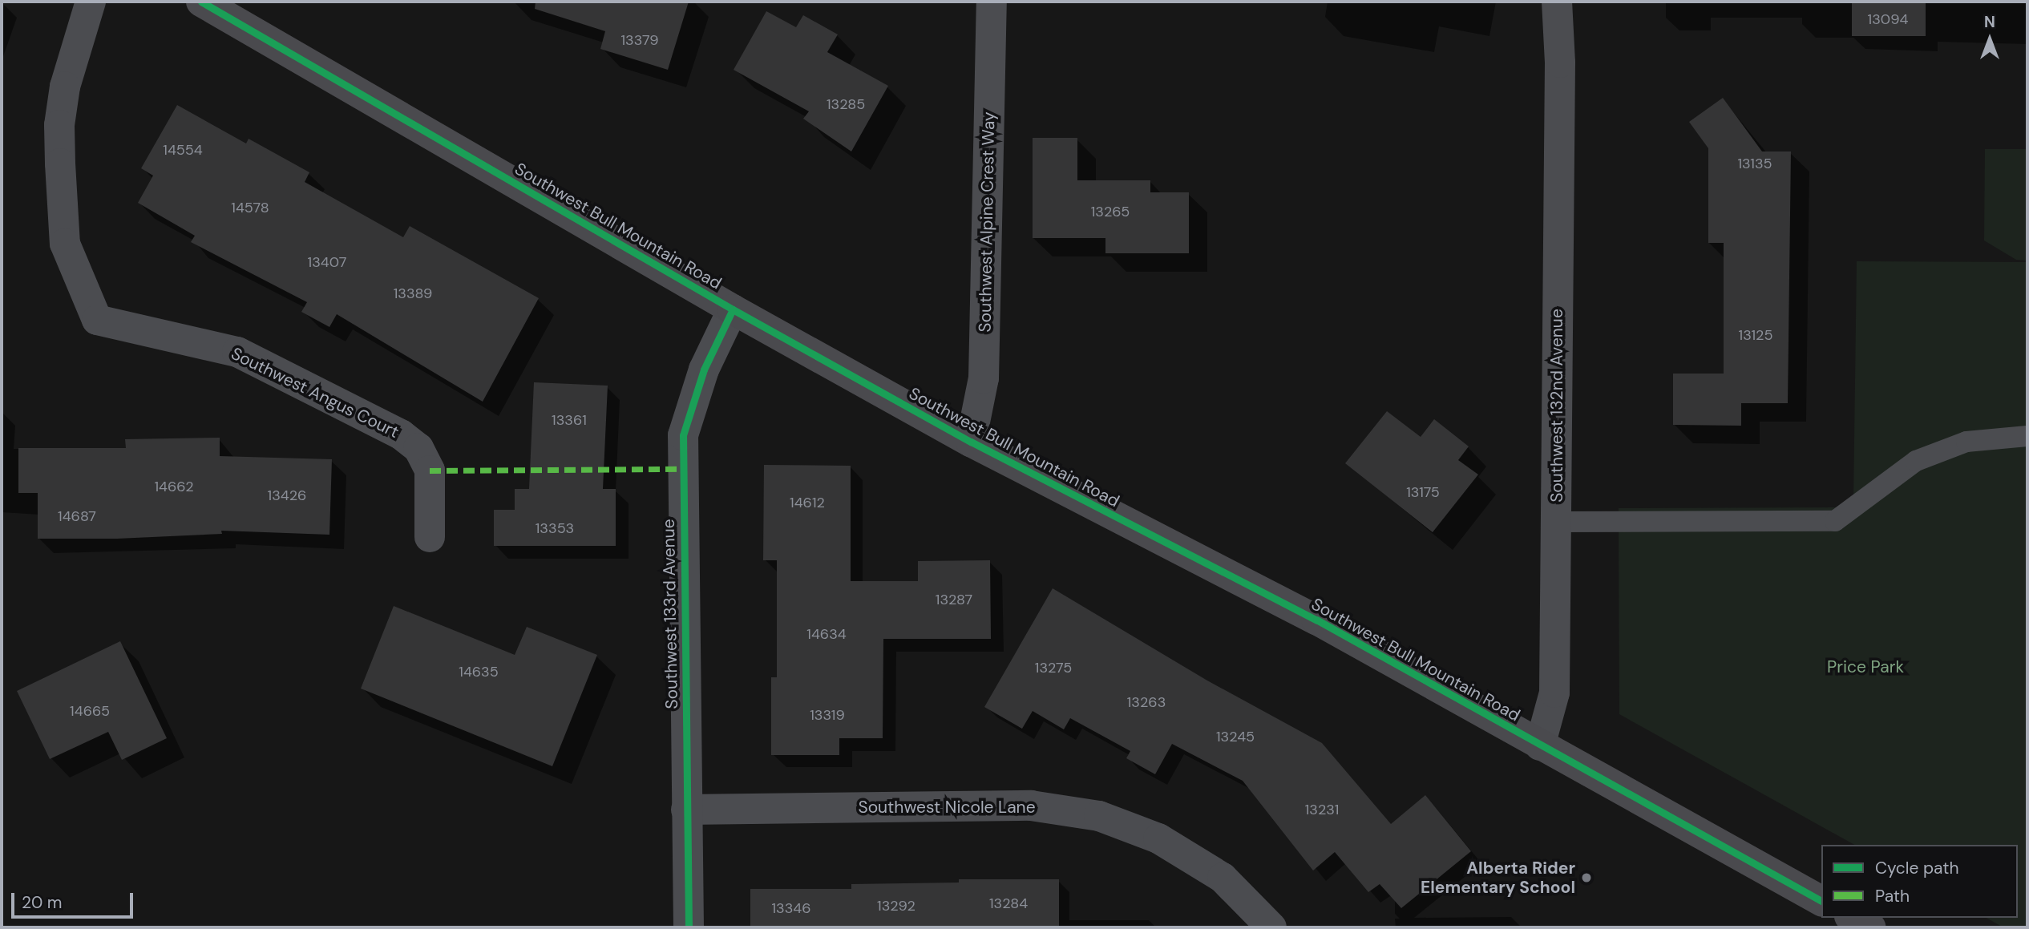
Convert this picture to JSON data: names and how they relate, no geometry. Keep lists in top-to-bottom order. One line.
{"streets":{"main road":["Southwest Bull Mountain Road"],"street":["Southwest Alpine Crest Way","Southwest Angus Court","Southwest 132nd Avenue","Southwest 133rd Avenue","Southwest Nicole Lane"]},"crossings":[["Southwest Alpine Crest Way","Southwest Bull Mountain Road"],["Southwest Bull Mountain Road","Southwest 132nd Avenue"],["Southwest Bull Mountain Road","Southwest 133rd Avenue"],["Southwest 133rd Avenue","Southwest Nicole Lane"]],"parks":["Price Park"],"places":["Alberta Rider Elementary School"],"house_numbers":["13094","13379","13285","14554","13135","14578","13265","13407","13389","13125","13361","14662","13175","13426","14612","14687","13353","13287","14634","13275","14635","13263","14665","13319","13245","13231","13284","13292","13346"],"legend":["Cycle path","Path"],"scale_bar":"20 m","north":"top"}
